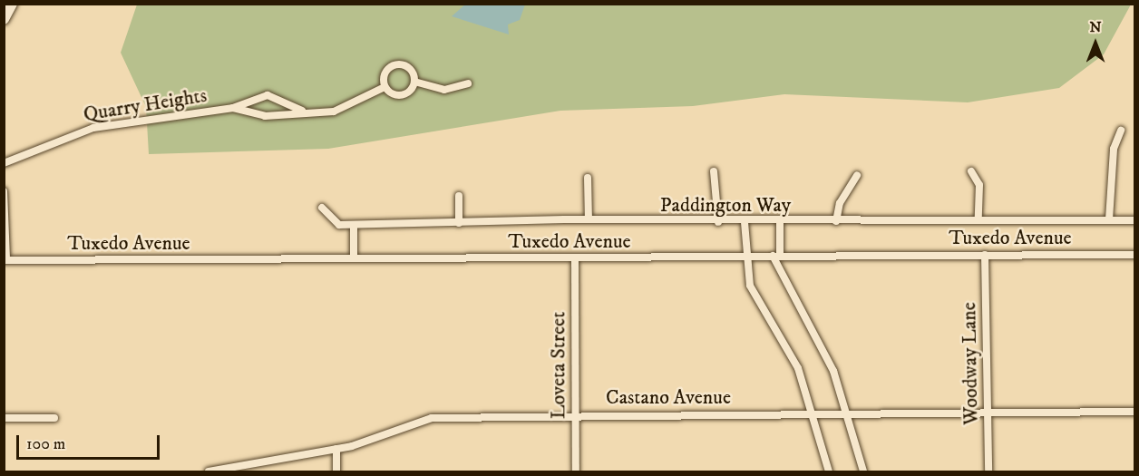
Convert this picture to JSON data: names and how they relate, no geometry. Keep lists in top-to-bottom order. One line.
{"streets":{"street":["Quarry Heights","Paddington Way","Tuxedo Avenue","Woodway Lane","Loveta Street","Castano Avenue"]},"crossings":[["Tuxedo Avenue","Woodway Lane"],["Tuxedo Avenue","Loveta Street"],["Woodway Lane","Castano Avenue"],["Loveta Street","Castano Avenue"]],"scale_bar":"100 m","north":"top"}
